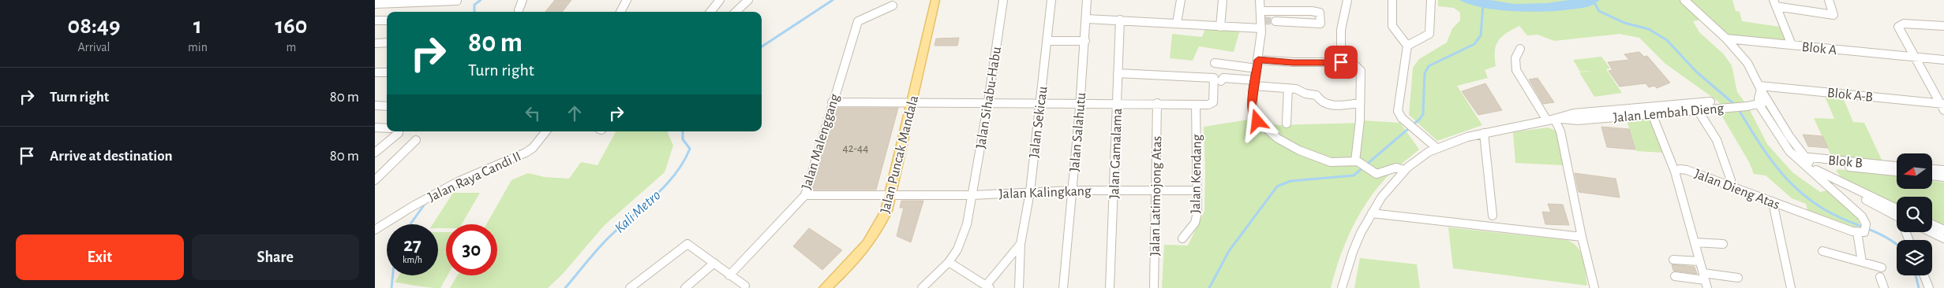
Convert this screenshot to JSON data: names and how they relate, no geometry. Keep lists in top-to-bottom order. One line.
{"streets":{"main road":["Jalan Puncak Mandala"],"street":["Blok A","Blok A-B","Jalan Sihabu-Habu","Jalan Lembah Dieng","Jalan Sekicau","Jalan Salahutu","Jalan Malenggang","Jalan Gamalama","Blok B","Jalan Kendang","Jalan Raya Candi II","Jalan Dieng Atas","Jalan Kalingkang","Jalan Latimojong Atas"]},"crossings":[["Jalan Sihabu-Habu","Jalan Kalingkang"],["Jalan Sekicau","Jalan Kalingkang"],["Jalan Salahutu","Jalan Kalingkang"],["Jalan Malenggang","Jalan Kalingkang"],["Jalan Gamalama","Jalan Kalingkang"],["Jalan Puncak Mandala","Jalan Kalingkang"],["Jalan Kendang","Jalan Kalingkang"],["Jalan Kalingkang","Jalan Latimojong Atas"]],"water":["Kali Metro"],"house_numbers":["42-44"],"north":"left","page":{"eta":["08:49","Arrival","1","min","160","m"],"turn":["80 m","Turn right"],"list":[{"name":"Turn right","value":"80 m"},{"name":"Arrive at destination","value":"80 m"}],"speed":"27 km/h","limit":"30","buttons":["Exit","Share"]}}
